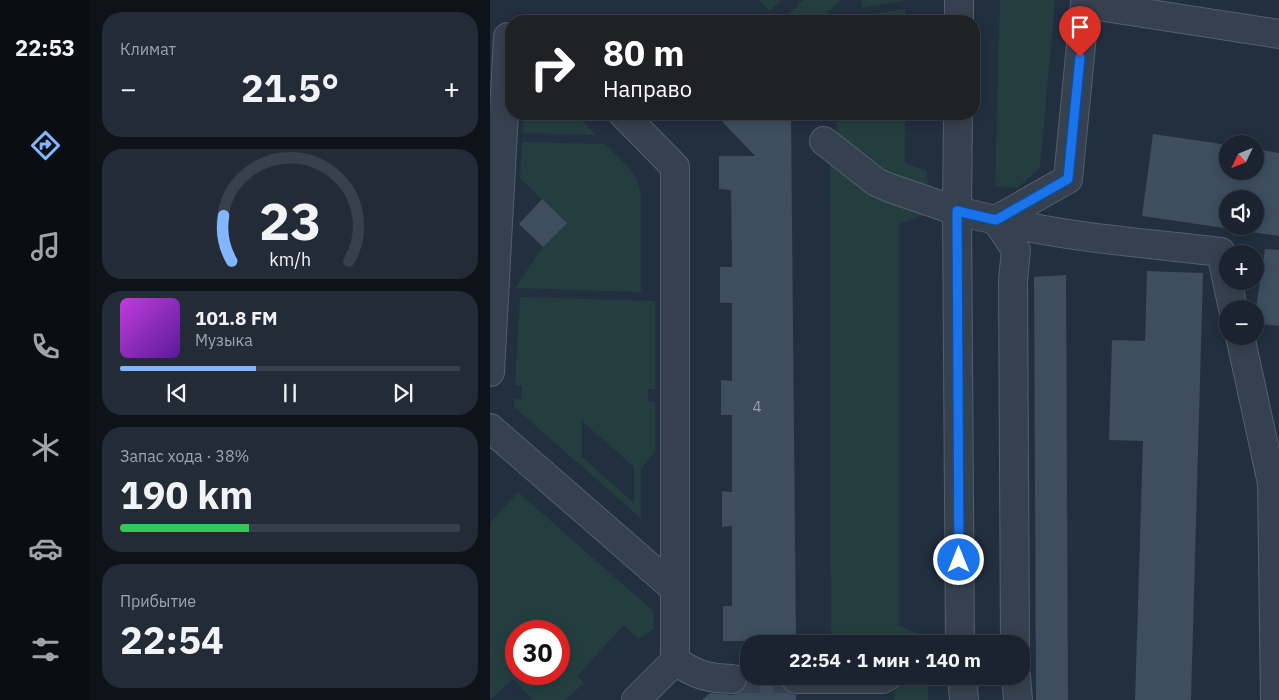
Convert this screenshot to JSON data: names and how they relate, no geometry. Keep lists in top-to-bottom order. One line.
{"house_numbers":["4"],"north":"bottom left","page":{"tabs":"22:53","tile":["Климат",["Запас хода · 38%","190 km"],["Прибытие","22:54"]],"turn":["80 m","Направо"],"heat":["−","21.5°","+"],"map_buttons":["+","−"],"song":["101.8 FM","Музыка"],"limit":"30","trip":"22:54 · 1 мин · 140 m","gauge":["23","km/h"]}}
